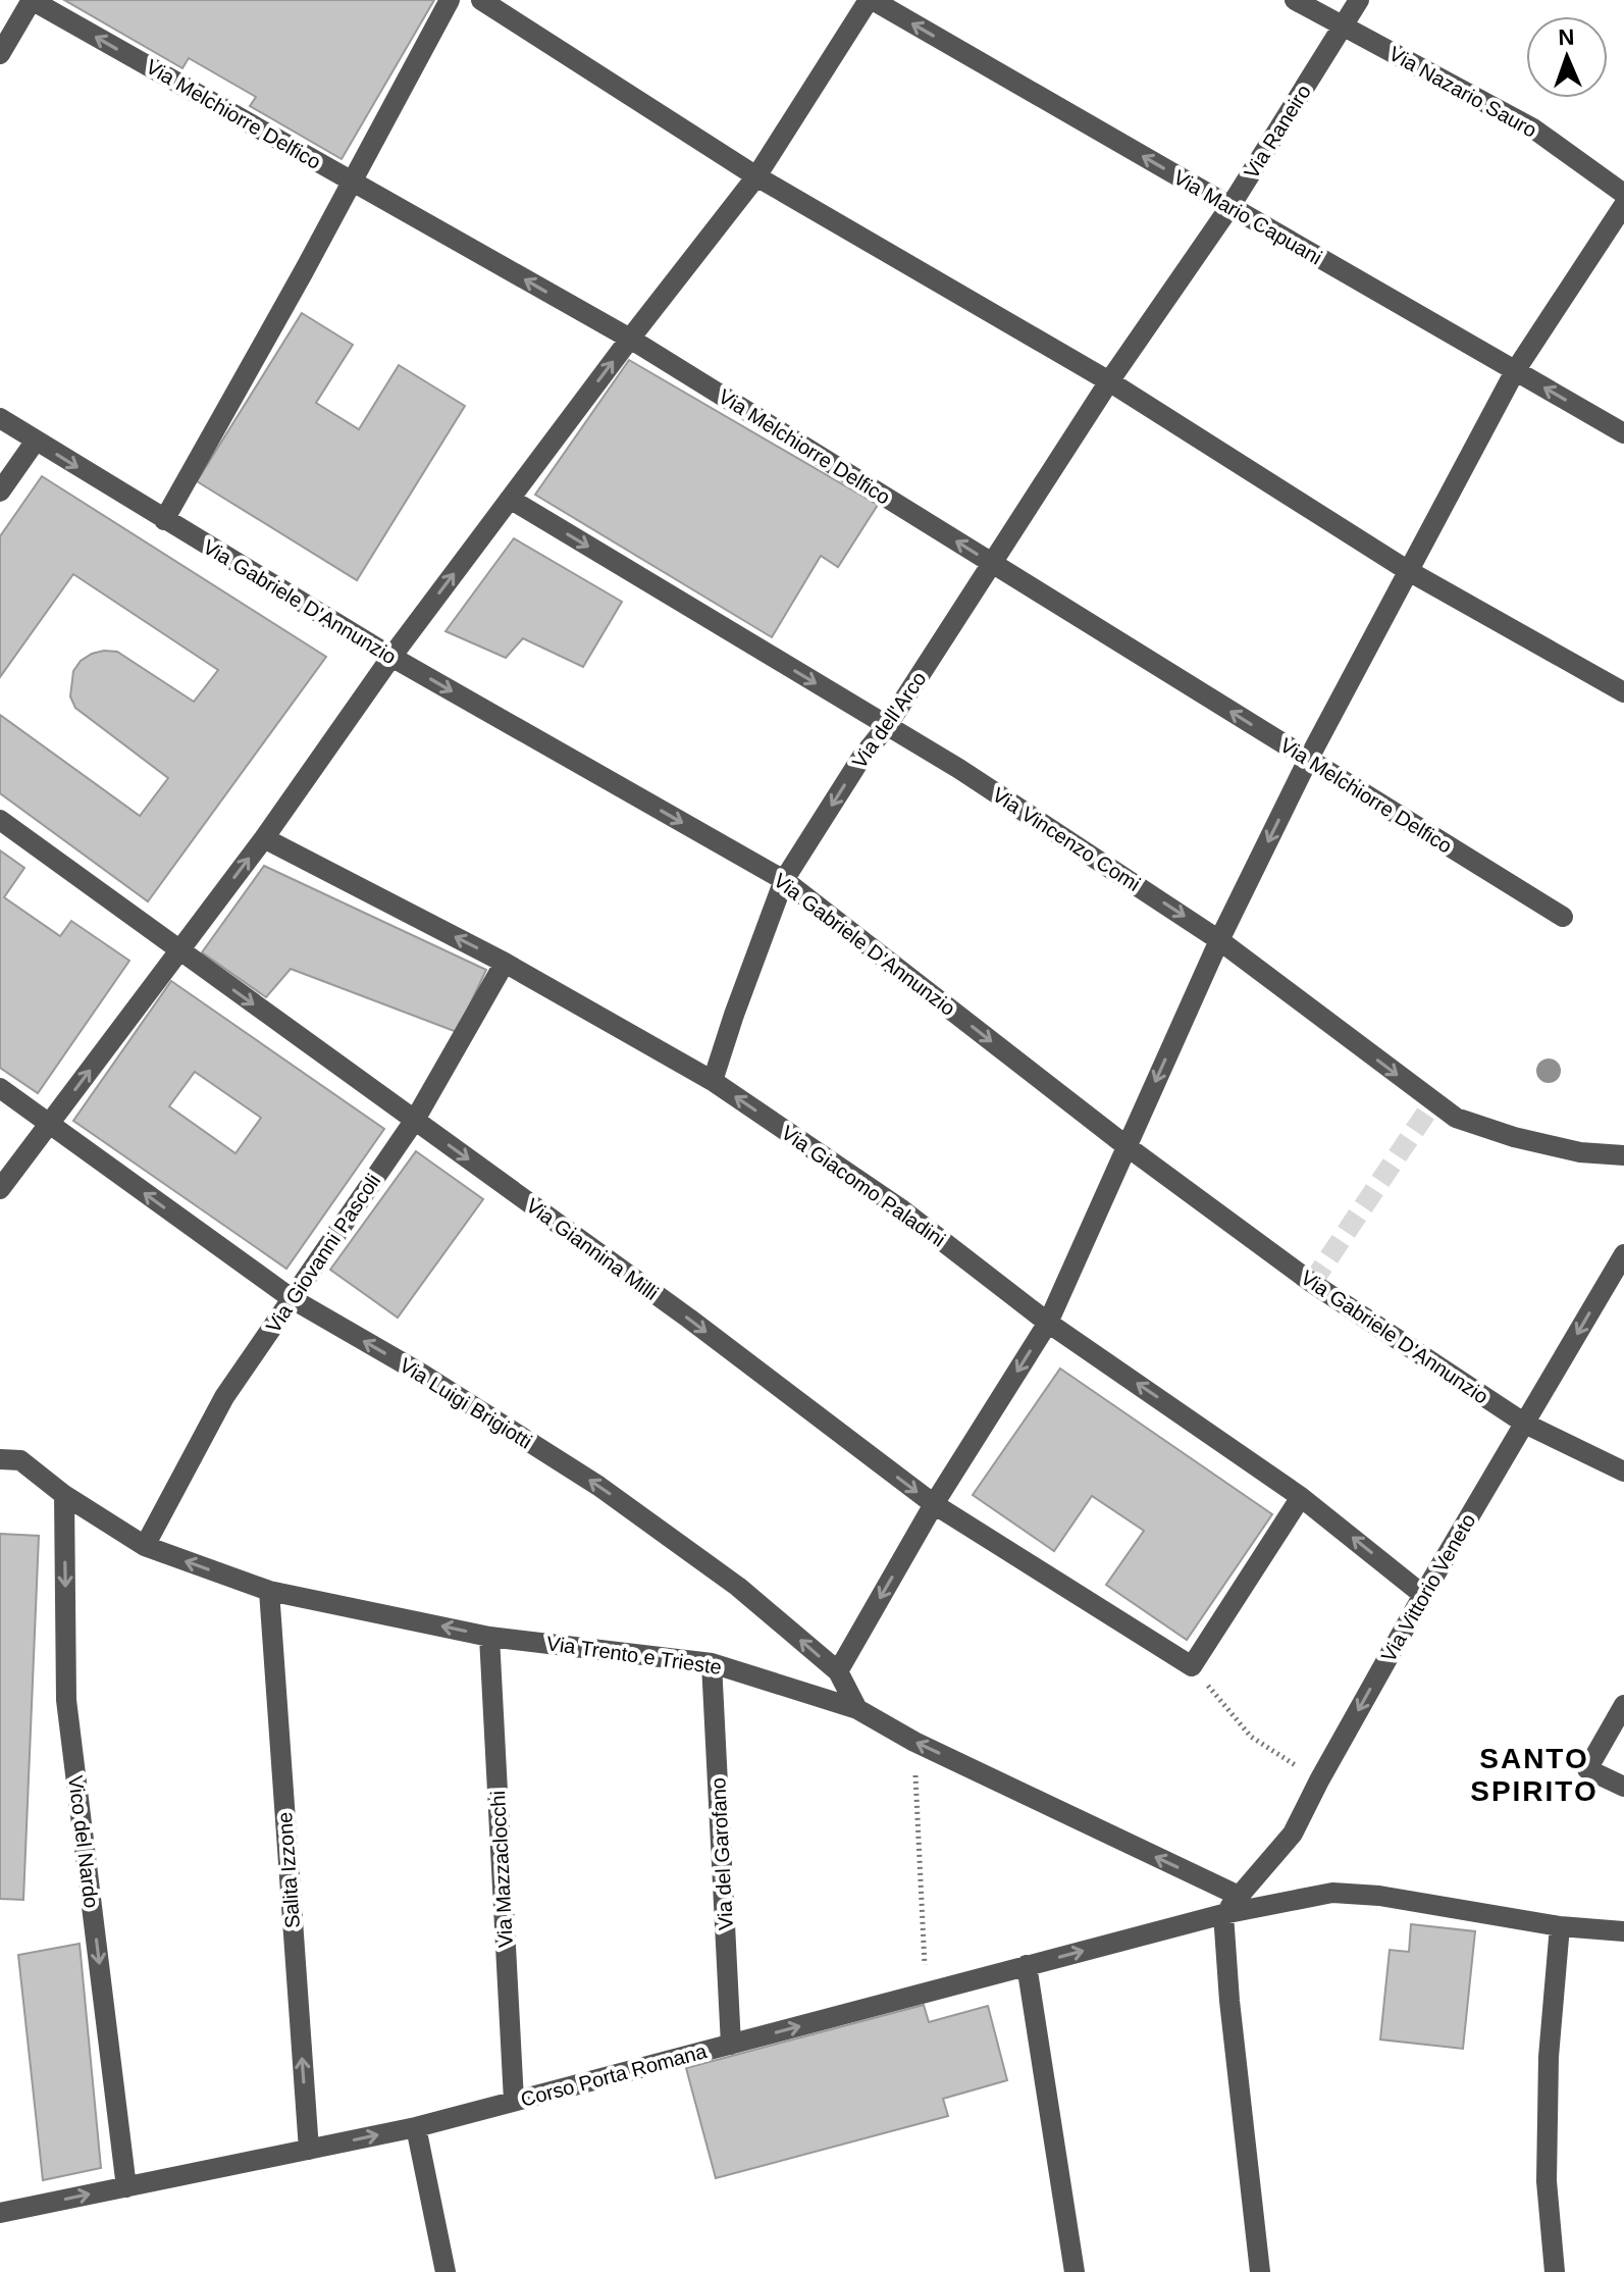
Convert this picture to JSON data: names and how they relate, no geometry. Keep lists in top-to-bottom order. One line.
{"streets":{"street":["Via Nazario Sauro","Via Melchiorre Delfico","Via Raneiro","Via Mario Capuani","Via Gabriele D'Annunzio","Via dell'Arco","Via Vincenzo Comi","Via Giacomo Paladini","Via Giannina Milli","Via Giovanni Pascoli","Via Luigi Brigiotti","Via Vittorio Veneto","Via Trento e Trieste","Vico del Nardo","Via del Garofano","Via Mazzaclocchi","Salita Izzone","Corso Porta Romana"]},"crossings":[["Via Nazario Sauro","Via Raneiro"],["Via Melchiorre Delfico","Via dell'Arco"],["Via Raneiro","Via Mario Capuani"],["Via Raneiro","Via dell'Arco"],["Via Gabriele D'Annunzio","Via dell'Arco"],["Via Gabriele D'Annunzio","Via Vittorio Veneto"],["Via dell'Arco","Via Vincenzo Comi"],["Via dell'Arco","Via Giacomo Paladini"],["Via Giacomo Paladini","Via Giovanni Pascoli"],["Via Giacomo Paladini","Via Vittorio Veneto"],["Via Giannina Milli","Via Giovanni Pascoli"],["Via Giovanni Pascoli","Via Luigi Brigiotti"],["Via Giovanni Pascoli","Via Trento e Trieste"],["Via Luigi Brigiotti","Via Trento e Trieste"],["Via Vittorio Veneto","Via Trento e Trieste"],["Via Vittorio Veneto","Corso Porta Romana"],["Via Trento e Trieste","Vico del Nardo"],["Via Trento e Trieste","Via del Garofano"],["Via Trento e Trieste","Via Mazzaclocchi"],["Via Trento e Trieste","Salita Izzone"],["Vico del Nardo","Corso Porta Romana"],["Via del Garofano","Corso Porta Romana"],["Via Mazzaclocchi","Corso Porta Romana"],["Salita Izzone","Corso Porta Romana"]],"one_way":["Via Melchiorre Delfico","Via Mario Capuani","Via Gabriele D'Annunzio","Via Vincenzo Comi","Via Giacomo Paladini","Via Giannina Milli","Via Luigi Brigiotti","Via Trento e Trieste","Vico del Nardo","Salita Izzone","Corso Porta Romana"],"districts":["SANTO SPIRITO"],"north":"top"}
